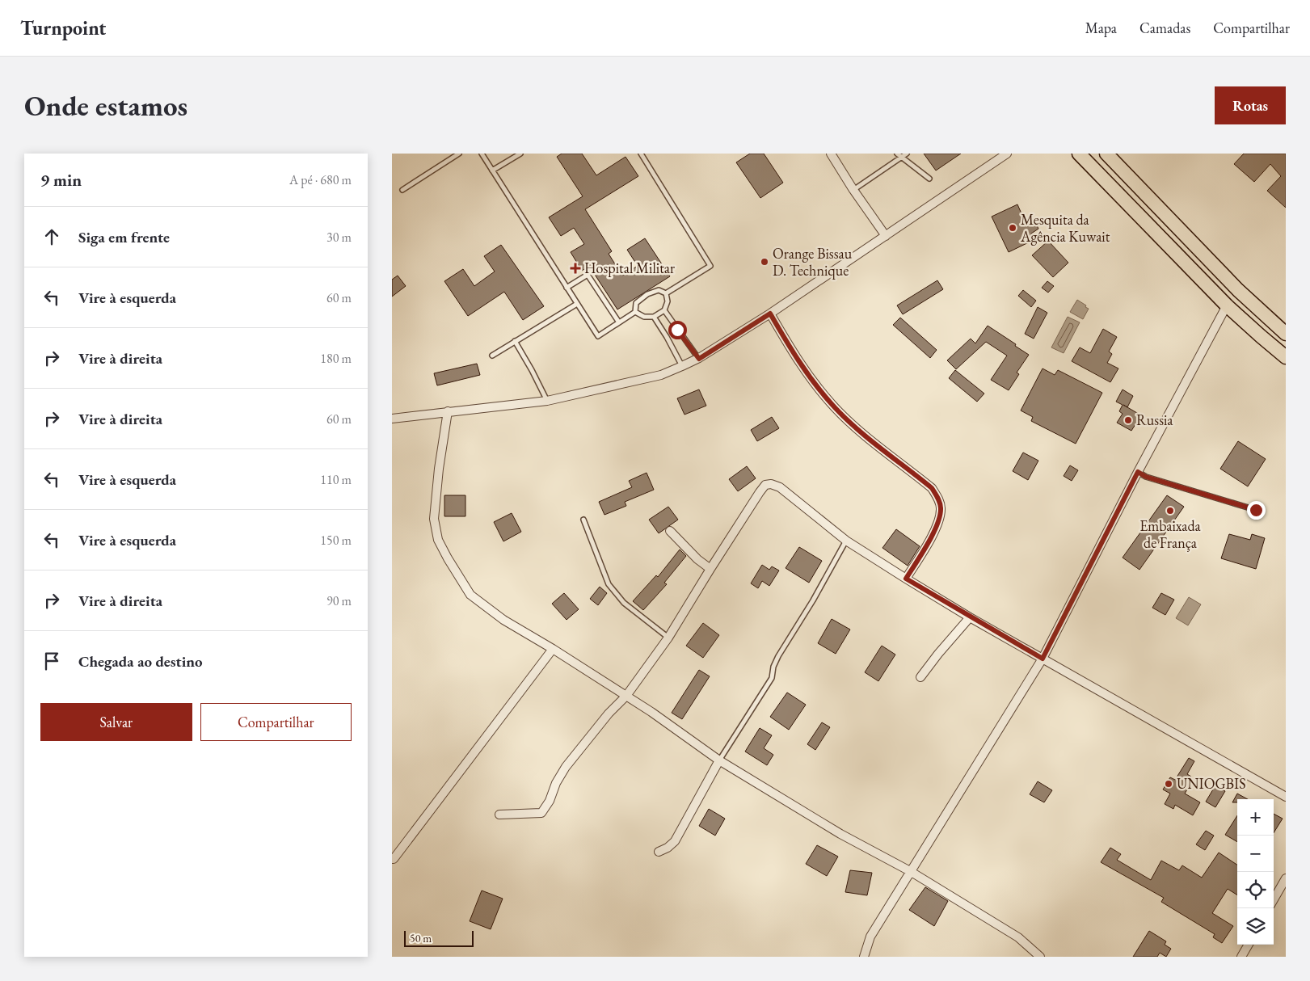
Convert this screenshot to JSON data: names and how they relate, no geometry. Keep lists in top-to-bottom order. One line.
{"places":{"other":["Mesquita da Agência Kuwait","Orange Bissau D. Technique","Russia","Embaixada de França","UNIOGBIS"],"health":["Hospital Militar"]},"scale_bar":"50 m","page":{"header":"Turnpoint","nav":["Mapa","Camadas","Compartilhar"],"buttons":["Rotas",["Salvar","Compartilhar"]],"title":"Onde estamos","heading":["9 min","A pé · 680 m"],"list":[["Siga em frente","30 m"],["Vire à esquerda","60 m"],["Vire à direita","180 m"],["Vire à direita","60 m"],["Vire à esquerda","110 m"],["Vire à esquerda","150 m"],["Vire à direita","90 m"],"Chegada ao destino"],"map_buttons":["+","−"],"scale":"50 m"}}
